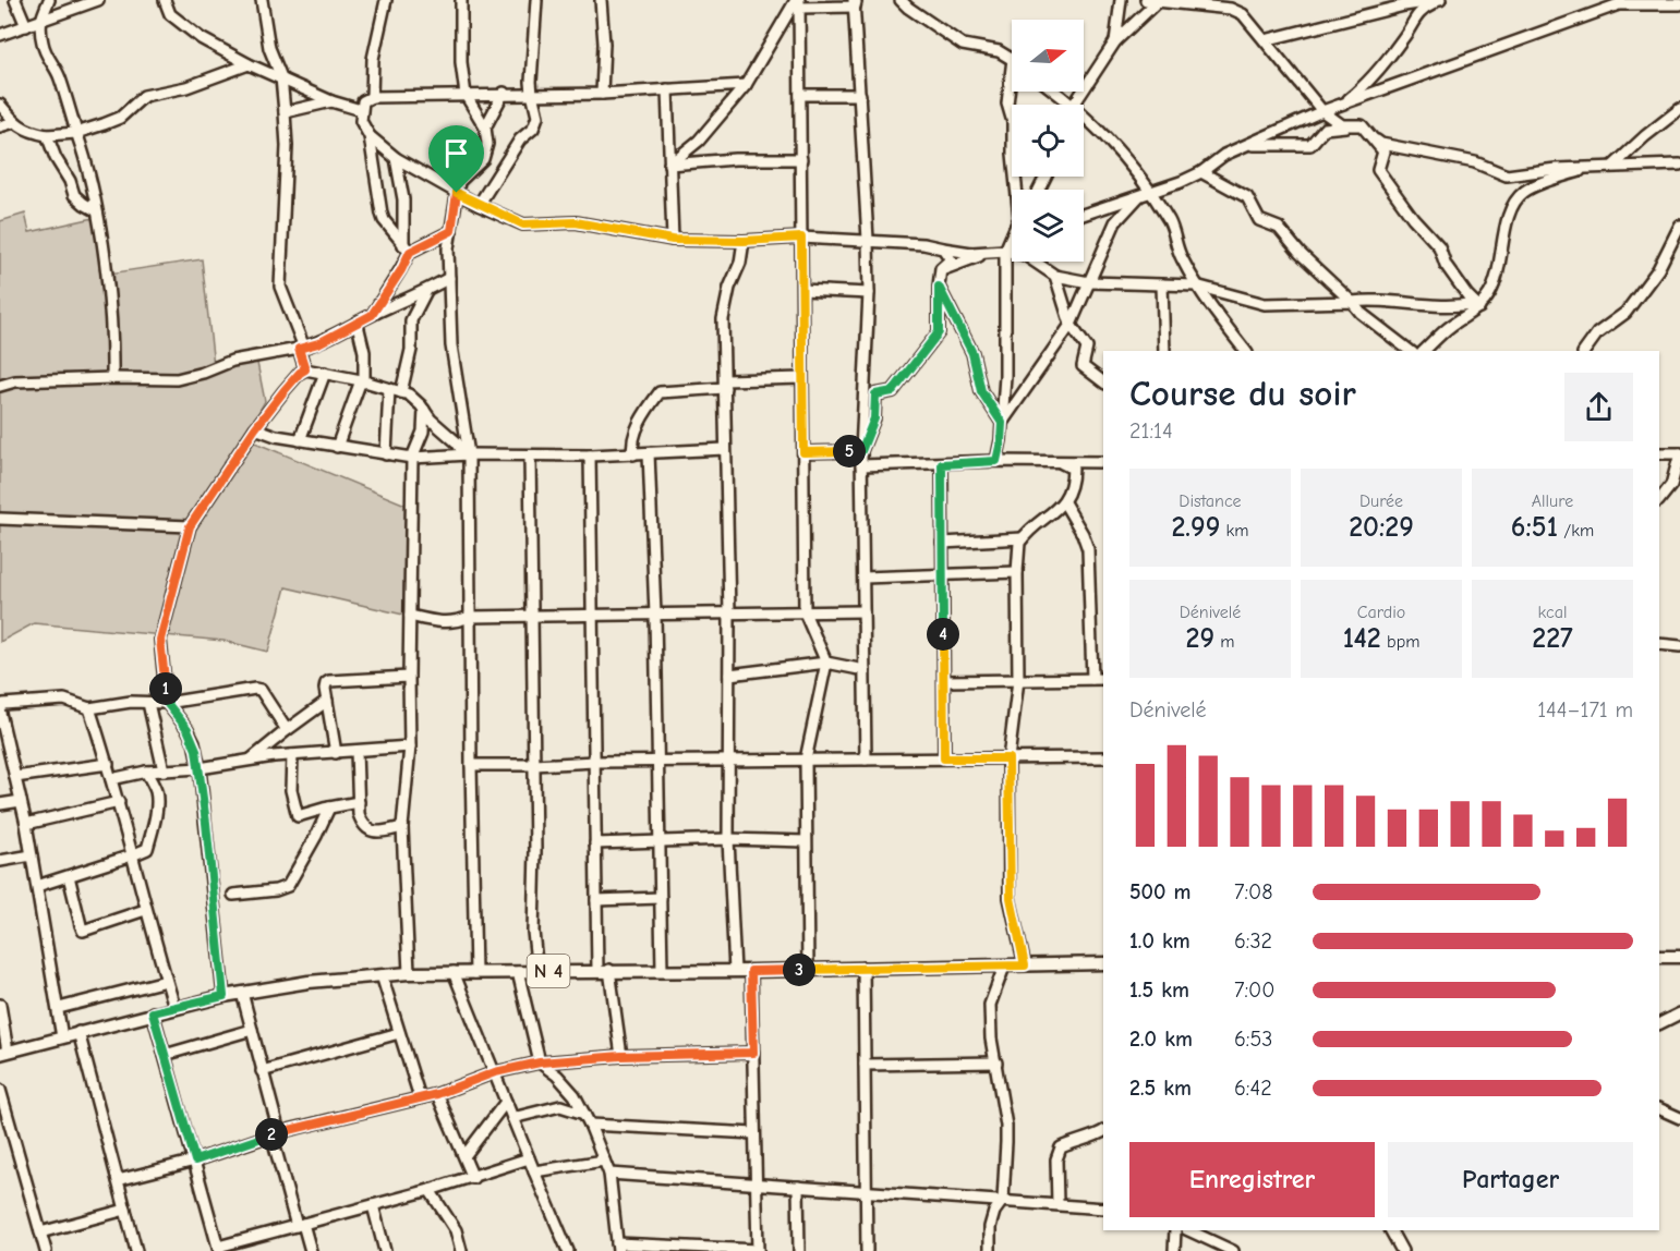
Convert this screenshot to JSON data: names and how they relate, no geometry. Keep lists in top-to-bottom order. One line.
{"streets":{"main road":["N 4"]},"north":"right","page":{"heading":["Course du soir","21:14"],"pins":["5","4","1","3","2"],"stats":[["Distance","2.99 km"],["Durée","20:29"],["Allure","6:51 /km"],["Dénivelé","29 m"],["Cardio","142 bpm"],["kcal","227"]],"chart":["Dénivelé","144–171 m"],"list":[{"name":"500 m","note":"7:08"},{"name":"1.0 km","note":"6:32"},{"name":"1.5 km","note":"7:00"},{"name":"2.0 km","note":"6:53"},{"name":"2.5 km","note":"6:42"}],"buttons":["Enregistrer","Partager"]}}
